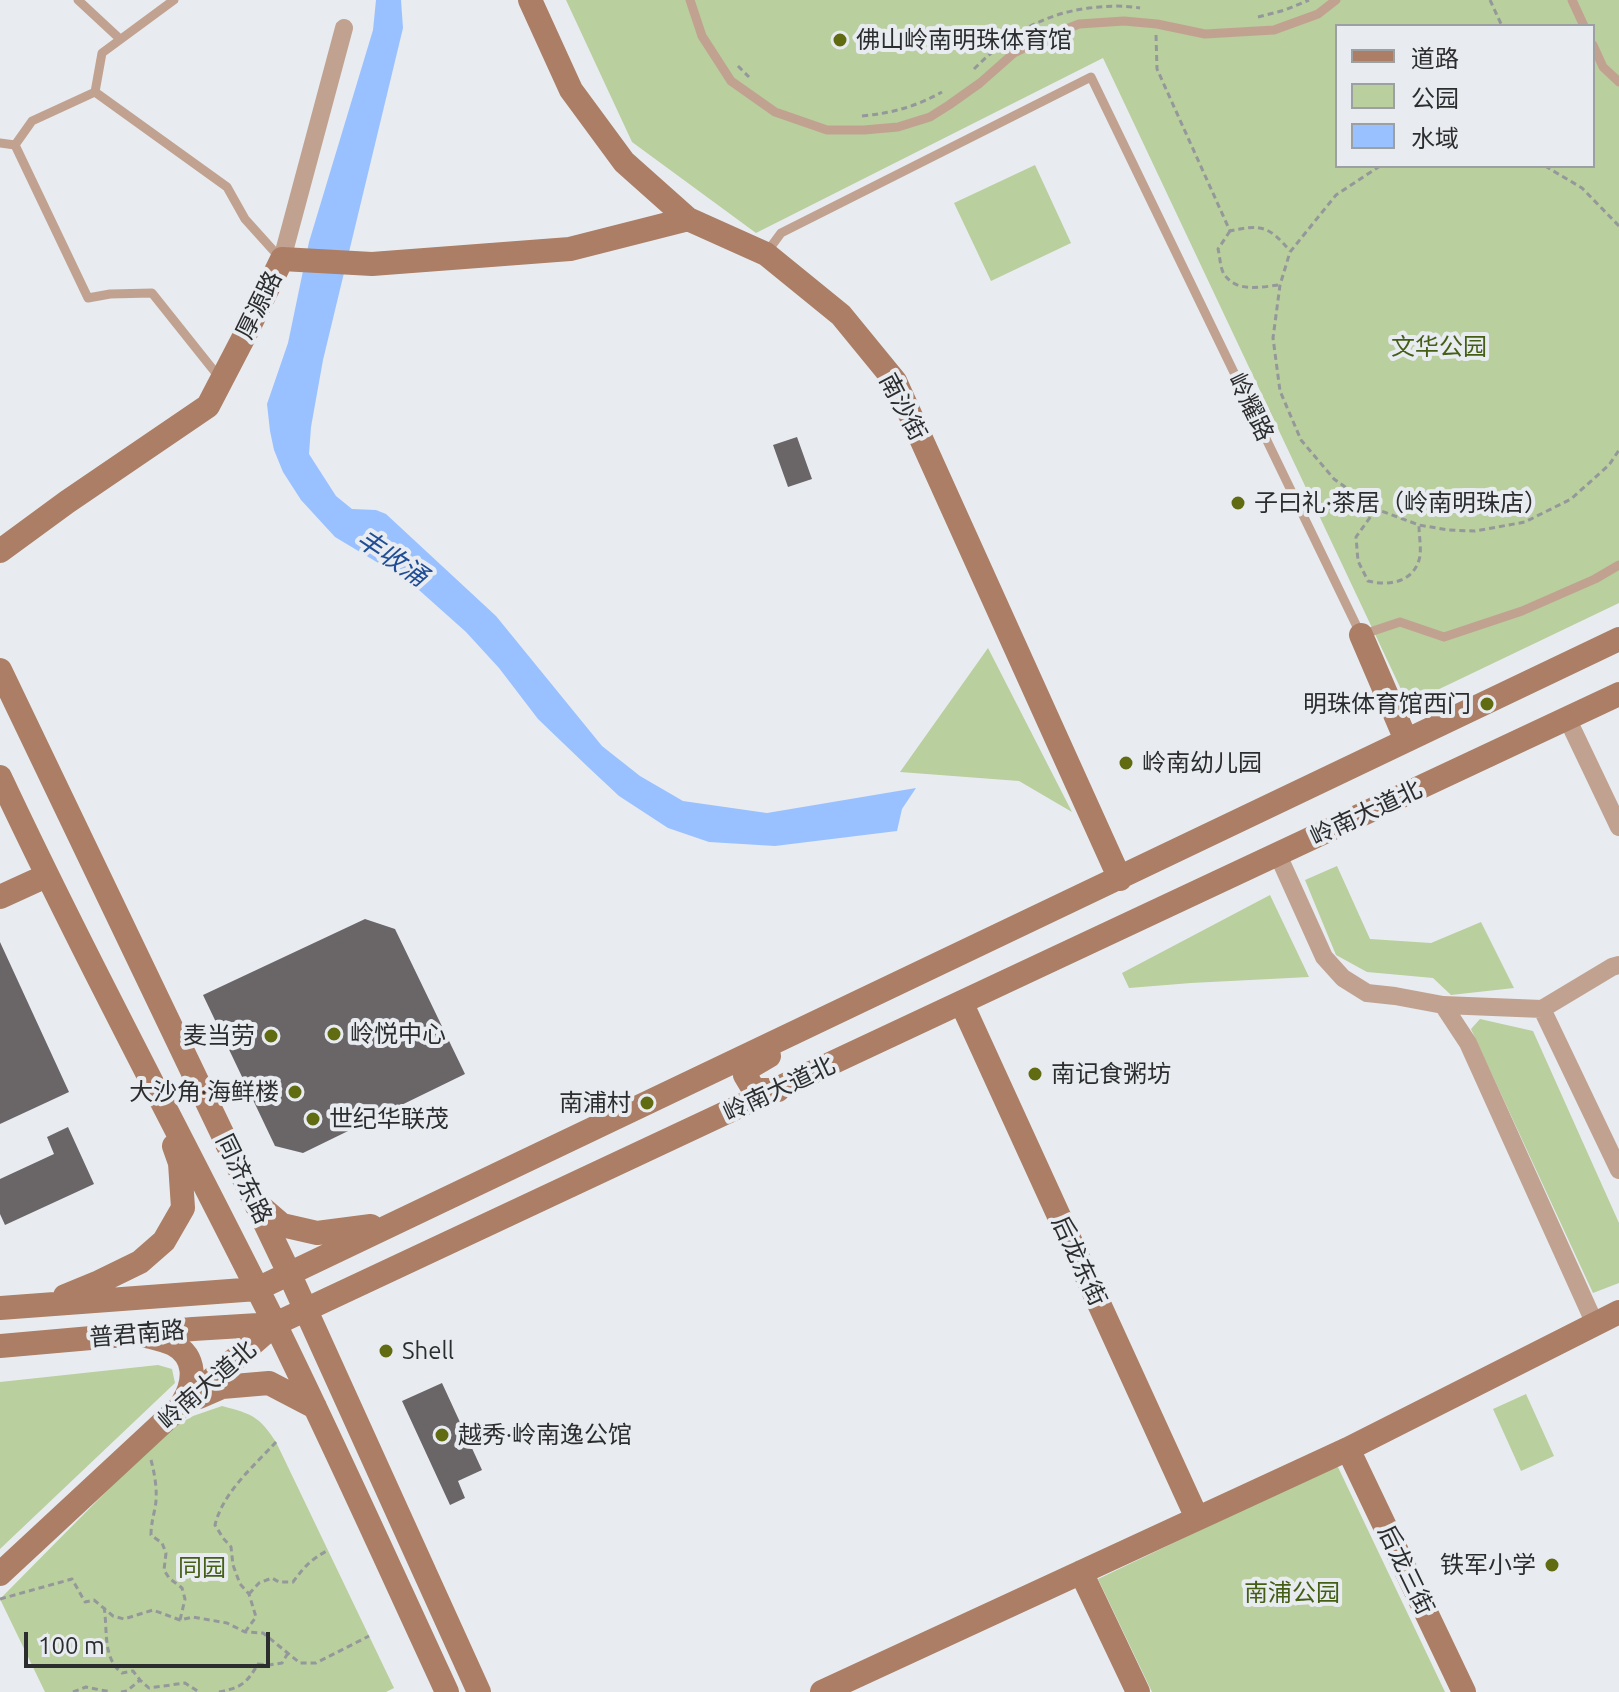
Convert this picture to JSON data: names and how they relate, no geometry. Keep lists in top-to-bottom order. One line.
{"streets":{"main road":["厚源路","南沙街","岭耀路","岭南大道北","同济东路","后龙东街","普君南路","后龙三街"]},"crossings":[["厚源路","南沙街"],["南沙街","岭耀路"],["南沙街","岭南大道北"],["岭耀路","岭南大道北"],["岭南大道北","同济东路"],["岭南大道北","后龙东街"],["岭南大道北","普君南路"],["同济东路","普君南路"]],"water":["丰收涌"],"parks":["文华公园","同园","南浦公园"],"places":["佛山岭南明珠体育馆","子曰礼·茶居（岭南明珠店）","明珠体育馆西门","岭南幼儿园","岭悦中心","麦当劳","南记食粥坊","大沙角·海鲜楼","南浦村","世纪华联茂","Shell","越秀·岭南逸公馆","铁军小学"],"legend":["道路","公园","水域"],"scale_bar":"100 m"}
